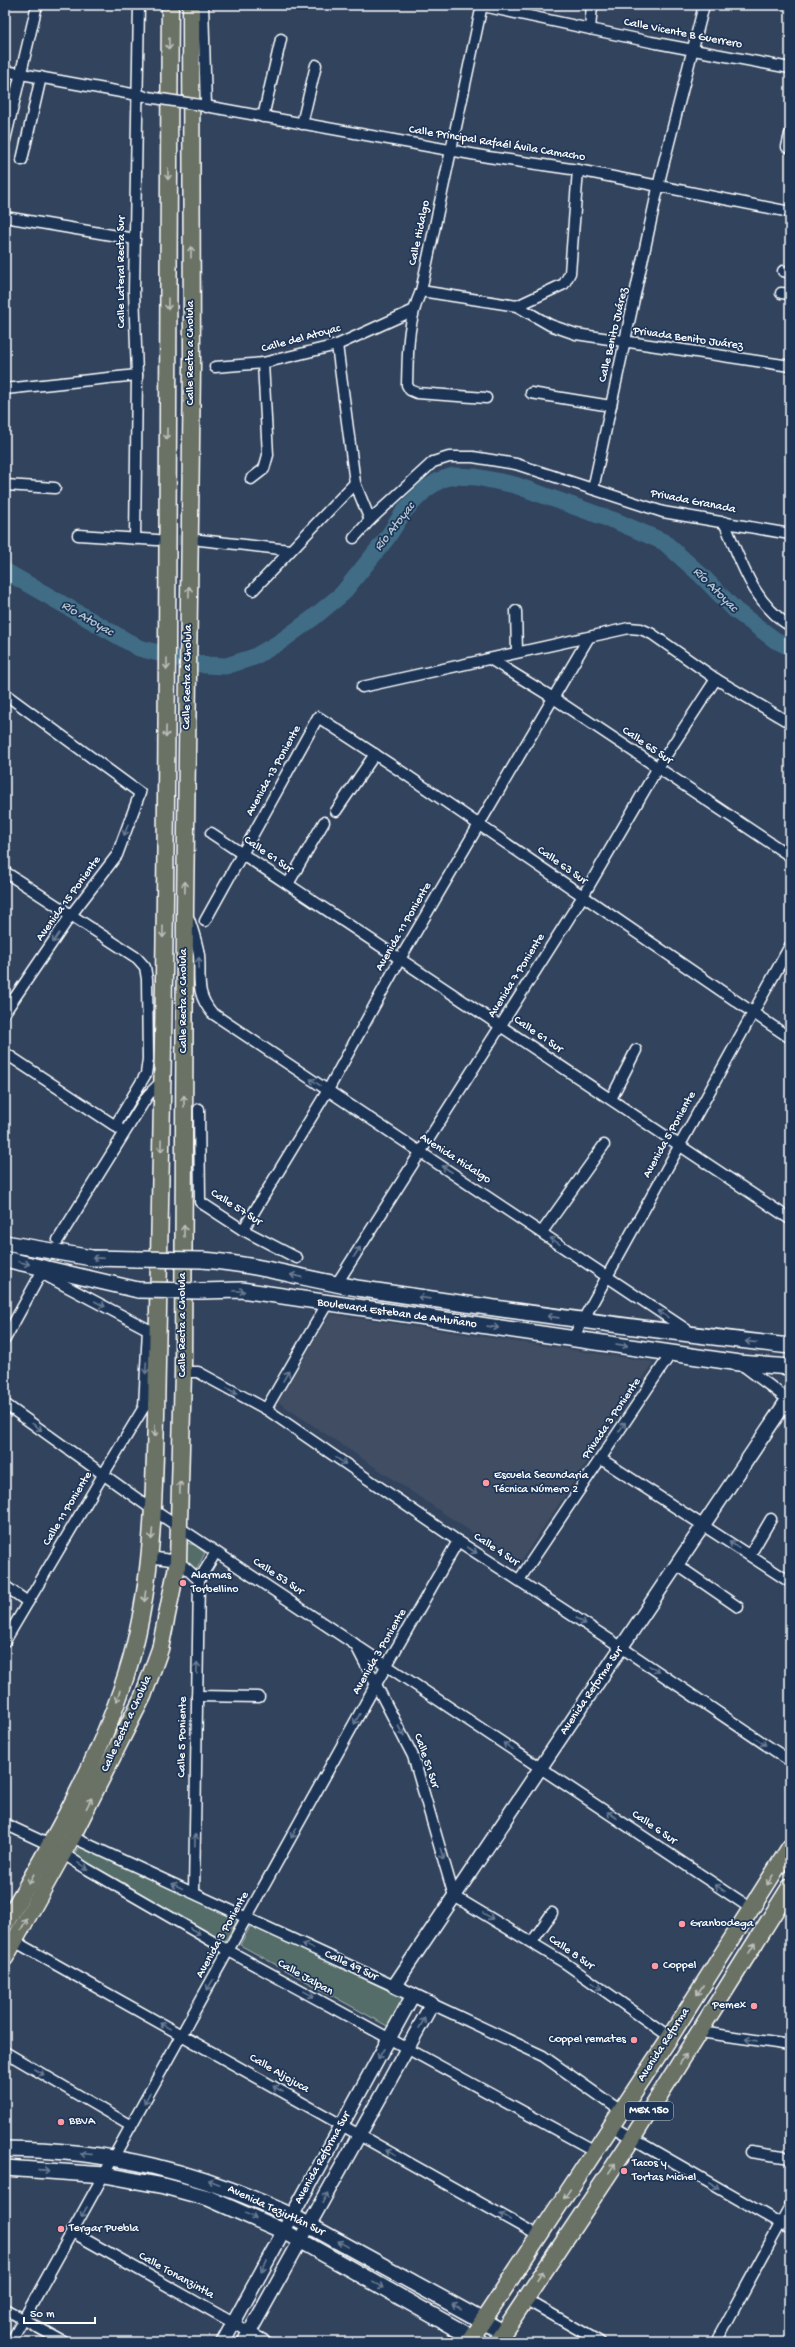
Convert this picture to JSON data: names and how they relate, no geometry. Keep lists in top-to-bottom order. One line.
{"streets":{"main road":["Calle Recta a Cholula","Boulevard Esteban de Antuñano","Avenida Reforma","MEX 150","Avenida Teziutlán Sur"],"street":["Calle Vicente B Guerrero","Calle Principal Rafaél Ávila Camacho","Calle Hidalgo","Calle Lateral Recta Sur","Calle Benito Juárez","Calle del Atoyac","Privada Benito Juárez","Privada Granada","Calle 65 Sur","Avenida 13 Poniente","Calle 61 Sur","Calle 63 Sur","Avenida 15 Poniente","Avenida 11 Poniente","Avenida 7 Poniente","Avenida 5 Poniente","Avenida Hidalgo","Calle 57 Sur","Privada 3 Poniente","Calle 11 Poniente","Calle 4 Sur","Calle 53 Sur","Avenida 3 Poniente","Avenida Reforma Sur","Calle 5 Poniente","Calle 51 Sur","Calle 6 Sur","Calle 8 Sur","Calle 49 Sur","Calle Jalpan","Calle Aljojuca","Calle Tonanzintla"]},"crossings":[["Calle Vicente B Guerrero","Calle Hidalgo"],["Calle Vicente B Guerrero","Calle Benito Juárez"],["Calle Principal Rafaél Ávila Camacho","Calle Hidalgo"],["Calle Principal Rafaél Ávila Camacho","Calle Lateral Recta Sur"],["Calle Principal Rafaél Ávila Camacho","Calle Benito Juárez"],["Calle Hidalgo","Calle del Atoyac"],["Calle Benito Juárez","Privada Benito Juárez"],["Calle Benito Juárez","Privada Granada"],["Calle Recta a Cholula","Avenida Hidalgo"],["Calle Recta a Cholula","Calle 11 Poniente"],["Calle Recta a Cholula","Calle 4 Sur"],["Calle Recta a Cholula","Calle 53 Sur"],["Calle Recta a Cholula","Calle 49 Sur"],["Calle Recta a Cholula","Calle Jalpan"],["Calle Recta a Cholula","Calle Aljojuca"],["Calle 65 Sur","Avenida 11 Poniente"],["Calle 65 Sur","Avenida 7 Poniente"],["Avenida 13 Poniente","Calle 61 Sur"],["Avenida 13 Poniente","Calle 63 Sur"],["Calle 61 Sur","Avenida 11 Poniente"],["Calle 61 Sur","Avenida 7 Poniente"],["Calle 61 Sur","Avenida 5 Poniente"],["Calle 63 Sur","Avenida 11 Poniente"],["Calle 63 Sur","Avenida 7 Poniente"],["Calle 63 Sur","Avenida 5 Poniente"],["Avenida 11 Poniente","Avenida Hidalgo"],["Avenida 11 Poniente","Calle 57 Sur"],["Avenida 7 Poniente","Avenida Hidalgo"],["Avenida 7 Poniente","Boulevard Esteban de Antuñano"],["Avenida 5 Poniente","Avenida Hidalgo"],["Avenida 5 Poniente","Boulevard Esteban de Antuñano"],["Avenida Hidalgo","Boulevard Esteban de Antuñano"],["Boulevard Esteban de Antuñano","Privada 3 Poniente"],["Privada 3 Poniente","Calle 4 Sur"],["Calle 11 Poniente","Calle 53 Sur"],["Calle 4 Sur","Avenida 3 Poniente"],["Calle 4 Sur","Avenida Reforma Sur"],["Calle 53 Sur","Avenida 3 Poniente"],["Calle 53 Sur","Avenida Reforma Sur"],["Calle 53 Sur","Calle 51 Sur"],["Calle 53 Sur","Calle 6 Sur"],["Avenida 3 Poniente","Calle 51 Sur"],["Avenida 3 Poniente","Calle 49 Sur"],["Avenida 3 Poniente","Calle Jalpan"],["Avenida 3 Poniente","Calle Aljojuca"],["Avenida 3 Poniente","Avenida Teziutlán Sur"],["Avenida 3 Poniente","Calle Tonanzintla"],["Avenida Reforma Sur","Calle 51 Sur"],["Avenida Reforma Sur","Calle 6 Sur"],["Avenida Reforma Sur","Calle 8 Sur"],["Avenida Reforma Sur","Calle 49 Sur"],["Avenida Reforma Sur","Calle Jalpan"],["Avenida Reforma Sur","Calle Aljojuca"],["Avenida Reforma Sur","Avenida Teziutlán Sur"],["Avenida Reforma Sur","Calle Tonanzintla"],["Calle 5 Poniente","Calle 49 Sur"],["Calle 51 Sur","Calle 8 Sur"],["Calle 6 Sur","Avenida Reforma"],["Calle 8 Sur","Avenida Reforma"],["Calle 49 Sur","Avenida Reforma"],["Calle Jalpan","Avenida Reforma"],["Avenida Reforma","Calle Aljojuca"],["Avenida Reforma","Avenida Teziutlán Sur"]],"one_way":["Avenida Hidalgo","Privada 3 Poniente","Calle 4 Sur","Avenida 3 Poniente","Calle 5 Poniente","Calle 51 Sur","Calle 6 Sur","Calle 8 Sur","Calle 49 Sur","Calle Jalpan","Calle Aljojuca"],"water":["Río Atoyac"],"places":["Escuela Secundaria Técnica Número 2","Alarmas Torbellino","Granbodega","Coppel","Pemex","Coppel remates","BBVA","Tacos y Tortas Michel","Tergar Puebla"],"scale_bar":"50 m"}
